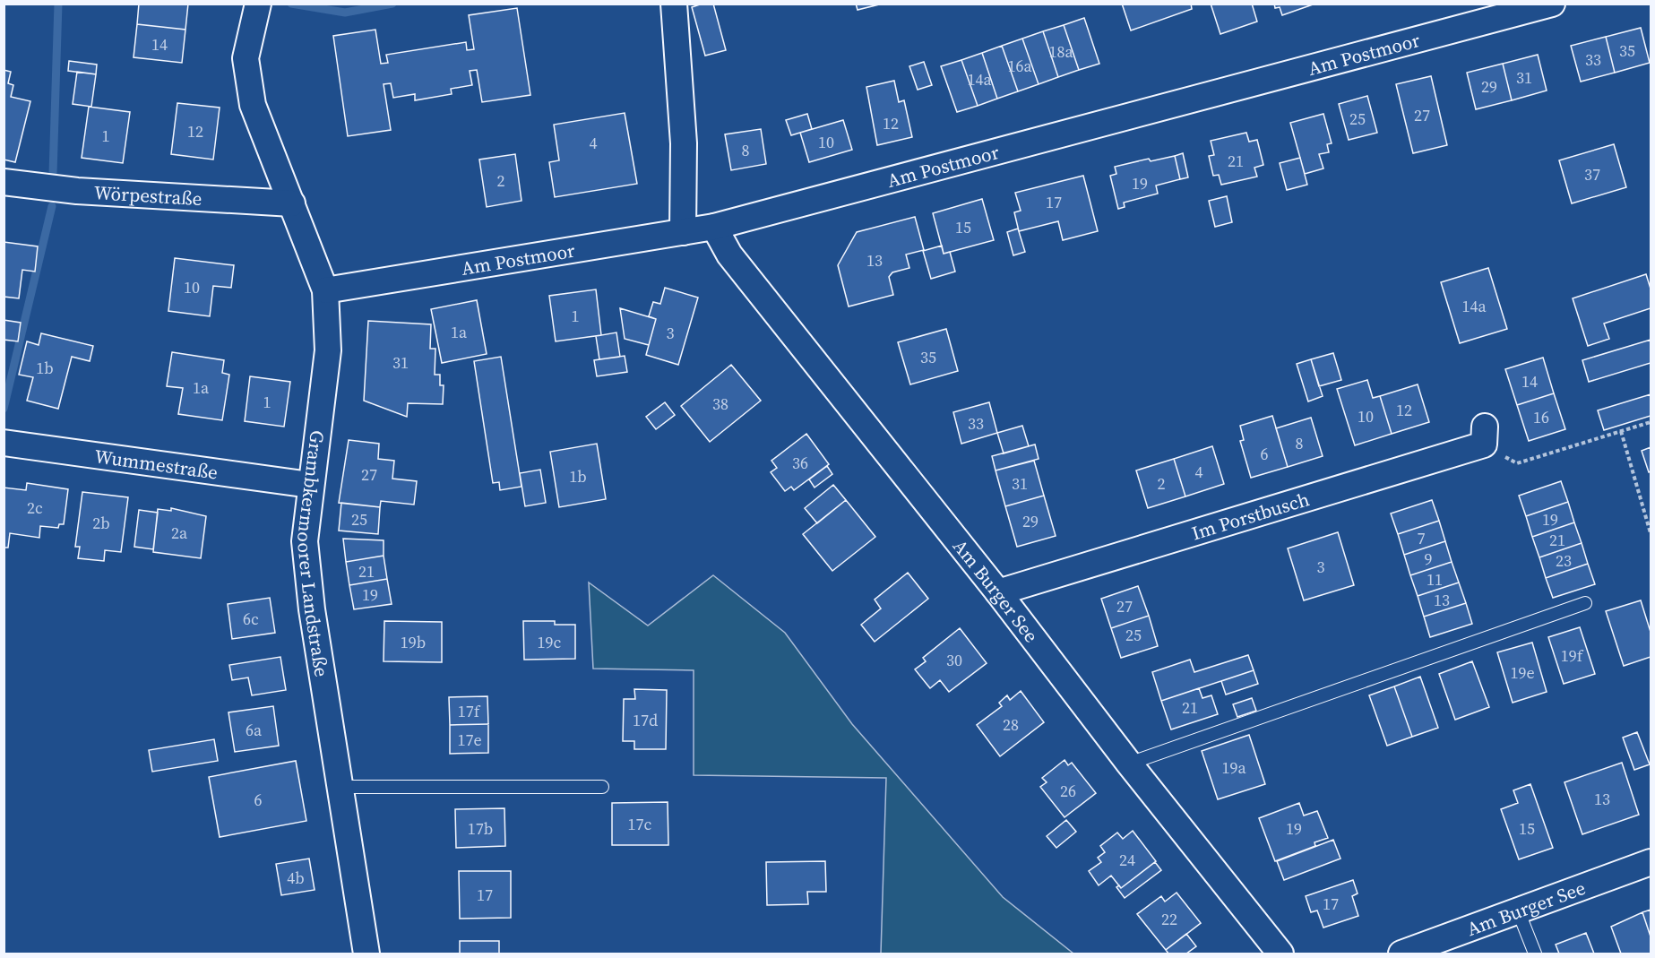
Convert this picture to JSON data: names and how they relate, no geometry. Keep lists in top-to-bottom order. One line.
{"streets":{"street":["Am Postmoor","Wörpestraße","Wummestraße","Im Porstbusch","Grambkermoorer Landstraße","Am Burger See"]},"crossings":[["Am Postmoor","Grambkermoorer Landstraße"],["Am Postmoor","Am Burger See"],["Wörpestraße","Grambkermoorer Landstraße"],["Wummestraße","Grambkermoorer Landstraße"],["Im Porstbusch","Am Burger See"]],"house_numbers":["14","35","18a","33","16a","31","14a","29","27","25","12","12","1","10","4","8","21","37","2","19","17","15","13","10","14a","1","1a","3","35","31","1b","14","1a","1","38","12","10","16","33","8","6","36","4","27","1b","31","2","2c","25","19","29","2b","2a","7","21","9","23","3","21","11","19","13","27","6c","25","19b","19c","19f","30","19e","21","17f","17d","28","6a","17e","19a","26","13","6","17c","17b","19","15","24","4b","17","17","22"]}
